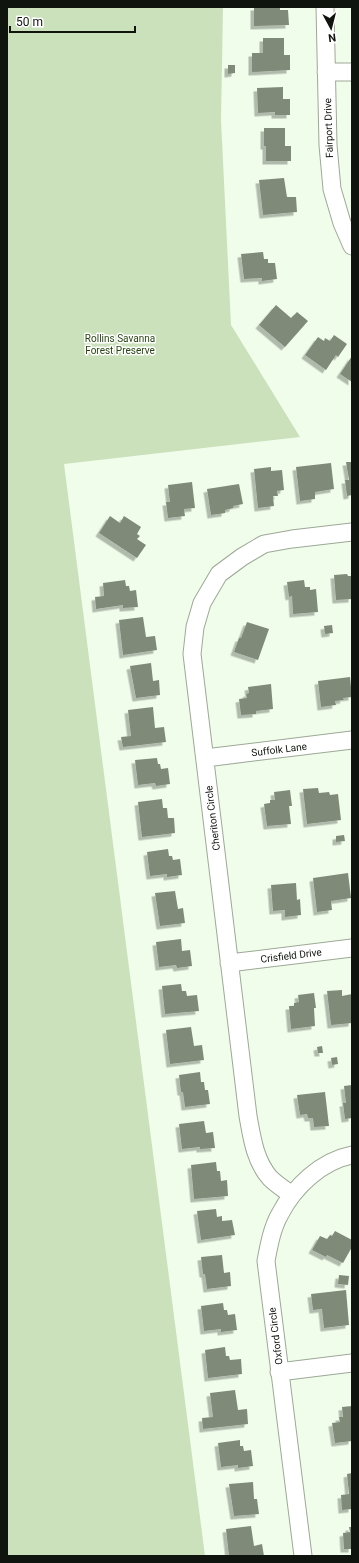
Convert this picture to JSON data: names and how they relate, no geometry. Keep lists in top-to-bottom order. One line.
{"streets":{"street":["Fairport Drive","Suffolk Lane","Cheriton Circle","Crisfield Drive","Oxford Circle"]},"crossings":[["Suffolk Lane","Cheriton Circle"],["Cheriton Circle","Crisfield Drive"],["Cheriton Circle","Oxford Circle"]],"parks":["Rollins Savanna Forest Preserve"],"scale_bar":"50 m","north":"bottom"}
